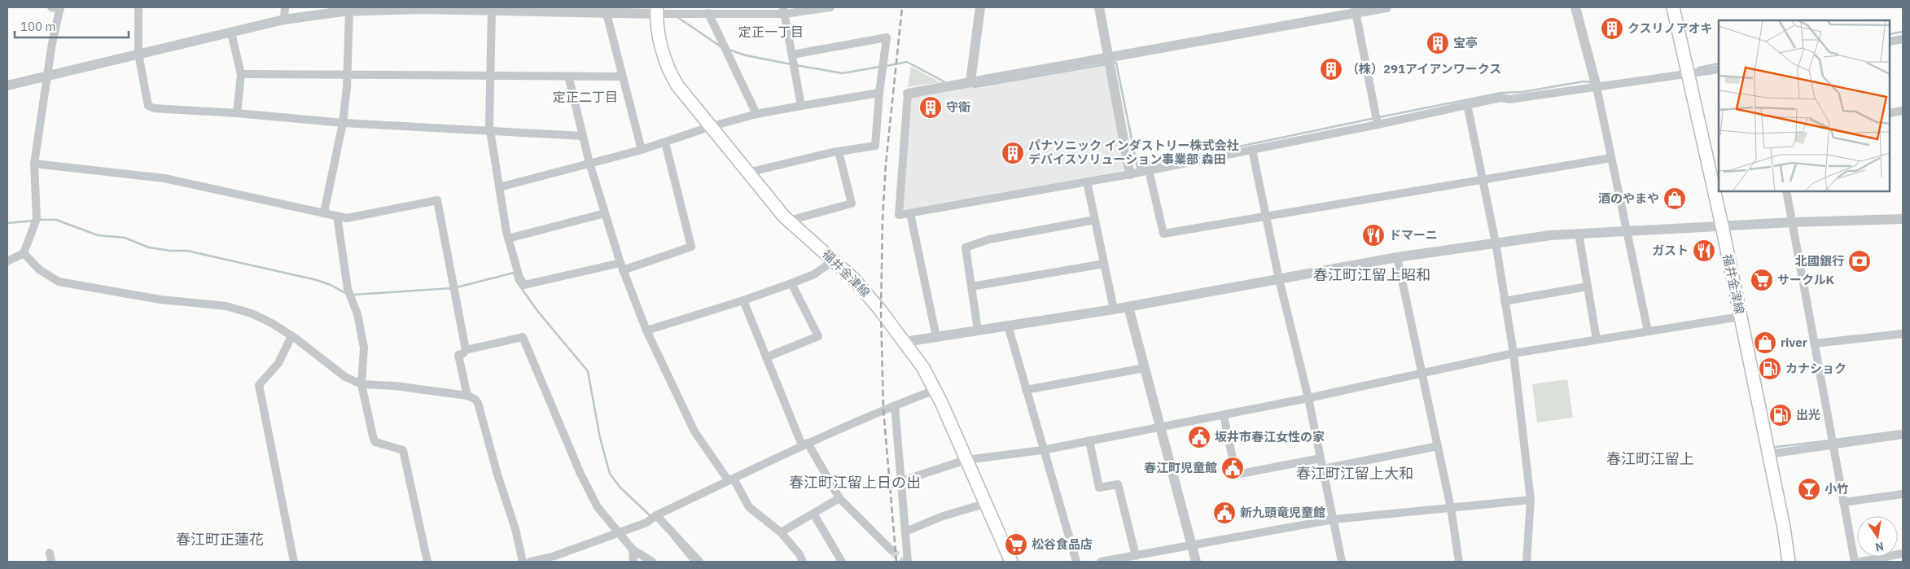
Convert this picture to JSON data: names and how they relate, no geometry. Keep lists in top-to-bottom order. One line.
{"streets":{"main road":["福井金津線"]},"districts":["定正一丁目","定正二丁目","春江町江留上昭和","春江町江留上","春江町江留上大和","春江町江留上日の出","春江町正蓮花"],"places":{"building":["クスリノアオキ","宝亭","（株）291アイアンワークス","守衛","パナソニック インダストリー株式会社 デバイスソリューション事業部 森田"],"shop":["酒のやまや","river"],"restaurant":["ドマーニ","ガスト"],"bank":["北國銀行"],"supermarket":["サークルK","松谷食品店"],"fuel station":["カナショク","出光"],"public building":["坂井市春江女性の家","春江町児童館","新九頭竜児童館"],"bar":["小竹"]},"scale_bar":"100 m","north":"bottom"}
